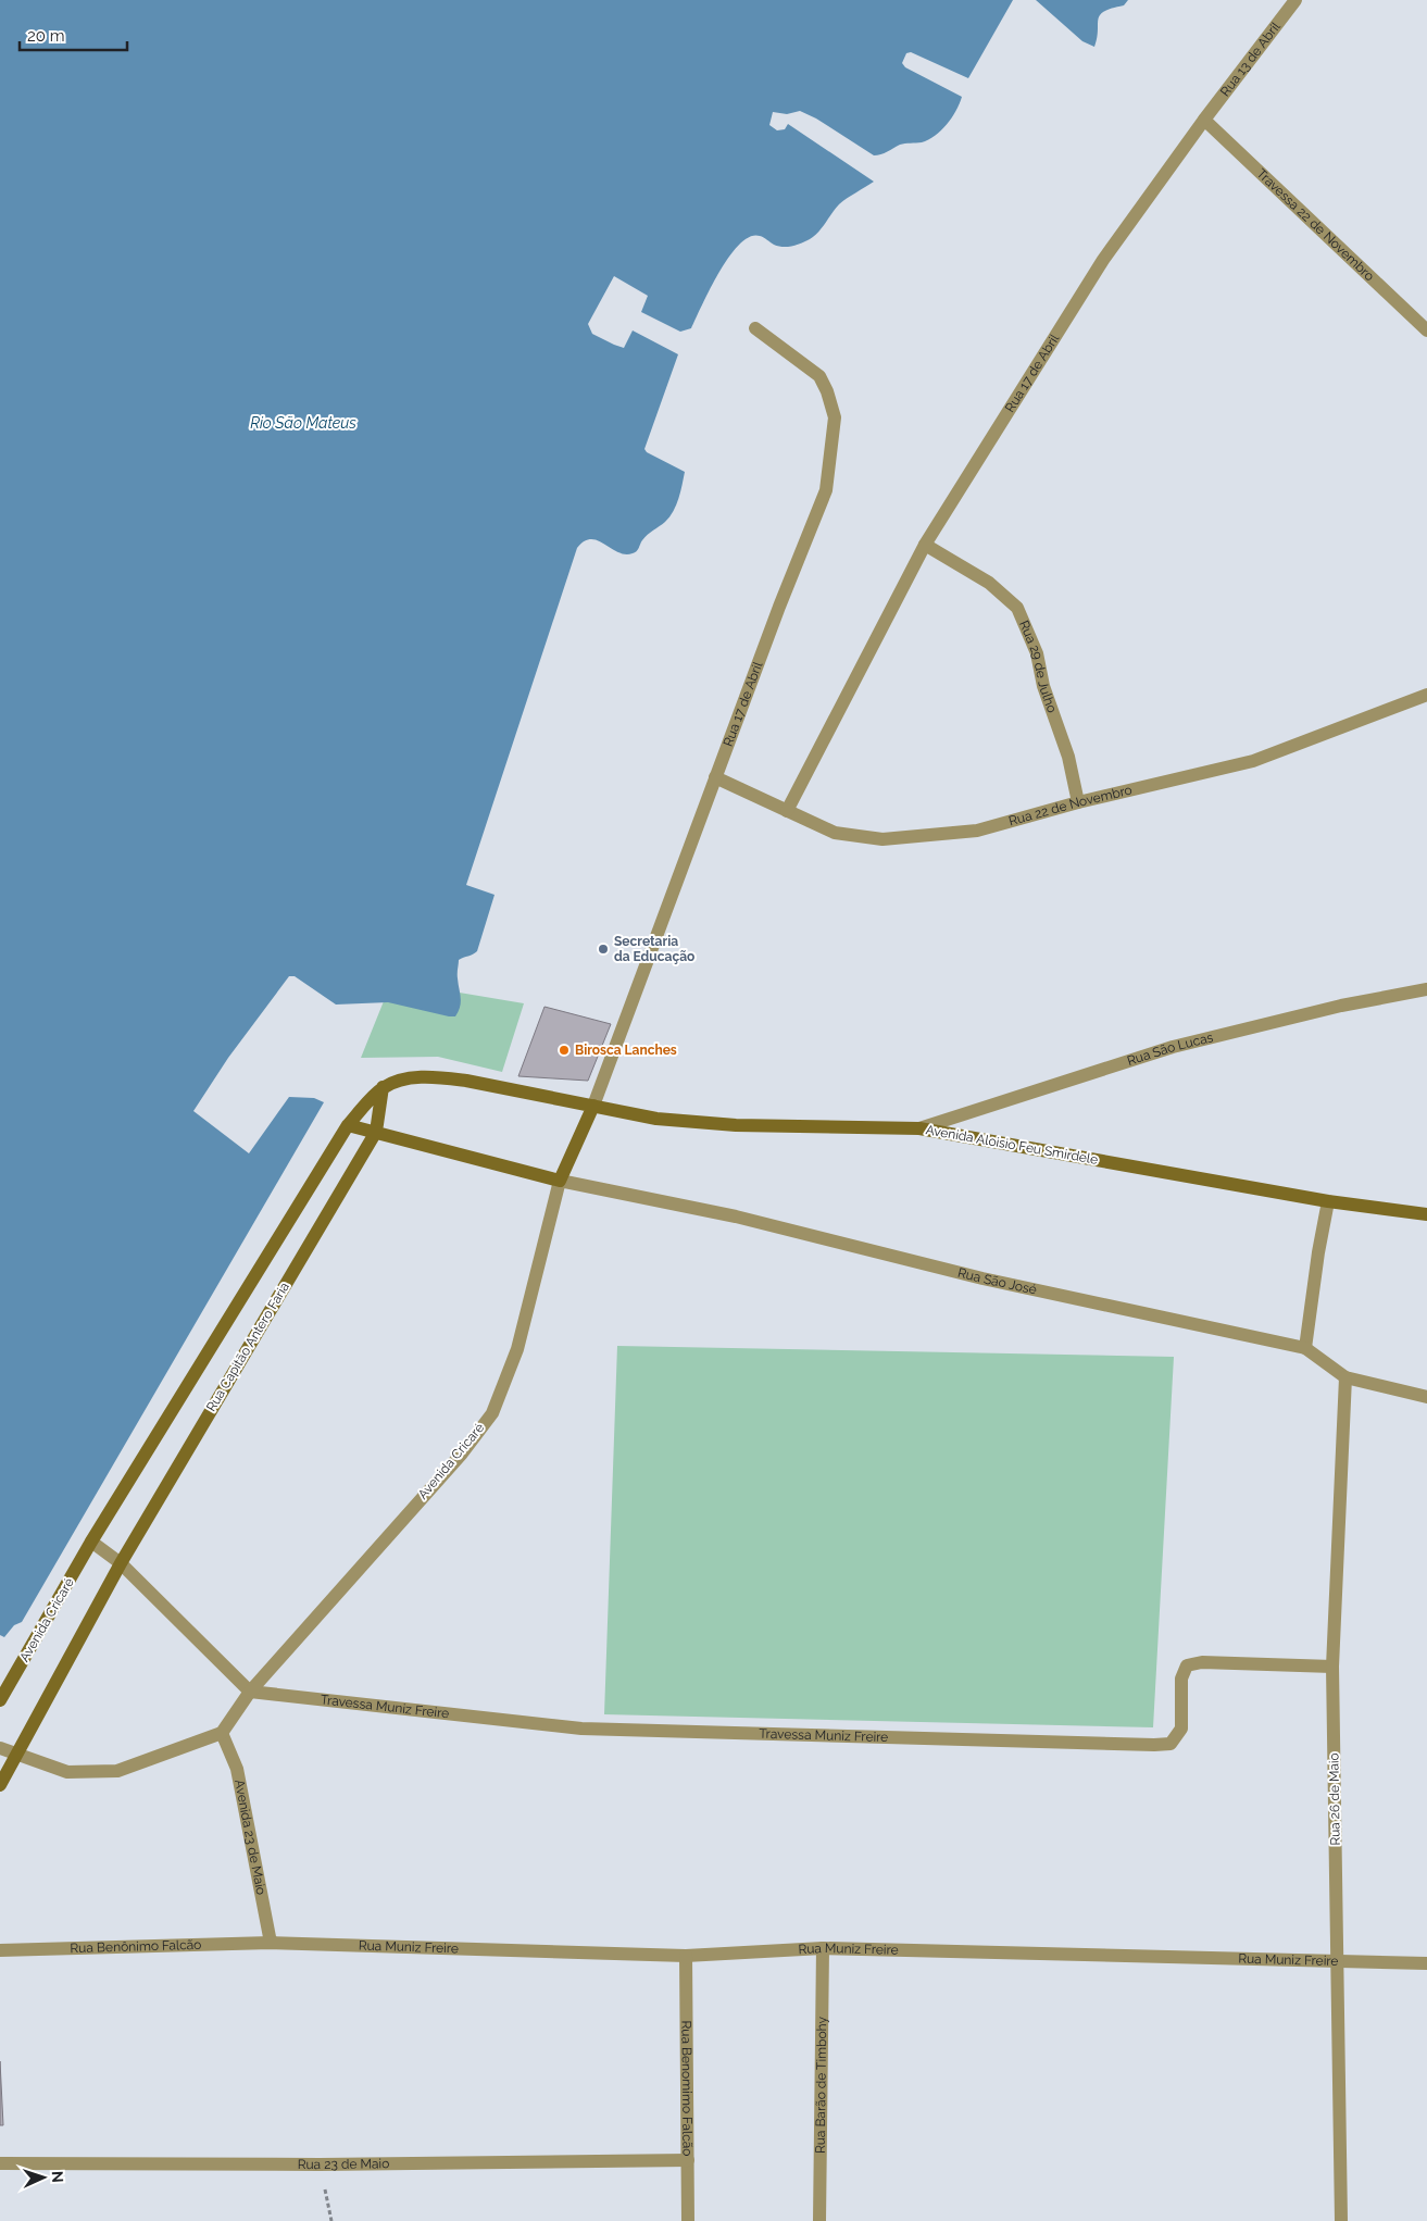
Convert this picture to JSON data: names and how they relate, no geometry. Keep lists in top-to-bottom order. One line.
{"streets":{"street":["Rua 13 de Abril","Travessa 22 de Novembro","Rua 17 de Abril","Rua 29 de Julho","Rua 22 de Novembro","Rua São Lucas","Avenida Aloisio Feu Smirdele","Rua São José","Rua Capitão Antero Faria","Avenida Cricaré","Travessa Muniz Freire","Rua 26 de Maio","Avenida 23 de Maio","Rua Benônimo Falcão","Rua Muniz Freire","Rua Barão de Timbohy","Rua Benomimo Falcão","Rua 23 de Maio"]},"crossings":[["Rua 13 de Abril","Travessa 22 de Novembro"],["Rua 13 de Abril","Rua 17 de Abril"],["Travessa 22 de Novembro","Rua 17 de Abril"],["Rua 17 de Abril","Rua 29 de Julho"],["Rua 17 de Abril","Rua 22 de Novembro"],["Rua 17 de Abril","Avenida Aloisio Feu Smirdele"],["Rua 29 de Julho","Rua 22 de Novembro"],["Rua São Lucas","Avenida Aloisio Feu Smirdele"],["Rua São José","Avenida Cricaré"],["Rua São José","Rua 26 de Maio"],["Avenida Cricaré","Travessa Muniz Freire"],["Avenida Cricaré","Avenida 23 de Maio"],["Travessa Muniz Freire","Rua 26 de Maio"],["Rua 26 de Maio","Rua Muniz Freire"],["Avenida 23 de Maio","Rua Benônimo Falcão"],["Avenida 23 de Maio","Rua Muniz Freire"],["Rua Benônimo Falcão","Rua Muniz Freire"],["Rua Muniz Freire","Rua Barão de Timbohy"],["Rua Muniz Freire","Rua Benomimo Falcão"],["Rua Benomimo Falcão","Rua 23 de Maio"]],"water":["Rio São Mateus"],"places":["Secretaria da Educação","Birosca Lanches"],"scale_bar":"20 m","north":"right"}
